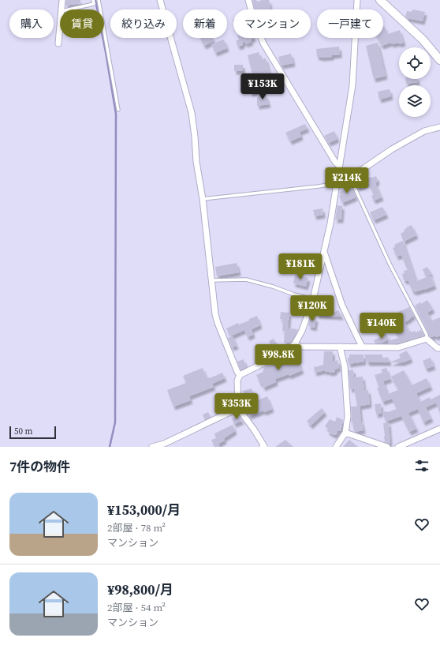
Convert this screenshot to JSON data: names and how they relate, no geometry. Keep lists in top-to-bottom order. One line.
{"scale_bar":"50 m","page":{"chip":["購入","賃貸","絞り込み","新着","マンション","一戸建て"],"price":["¥153K","¥214K","¥181K","¥120K","¥140K","¥98.8K","¥353K"],"scale":"50 m","heading":"7件の物件","list":[{"name":"¥153,000/月","note":"2部屋 · 78 m² · マンション"},{"name":"¥98,800/月","note":"2部屋 · 54 m² · マンション"}]}}
